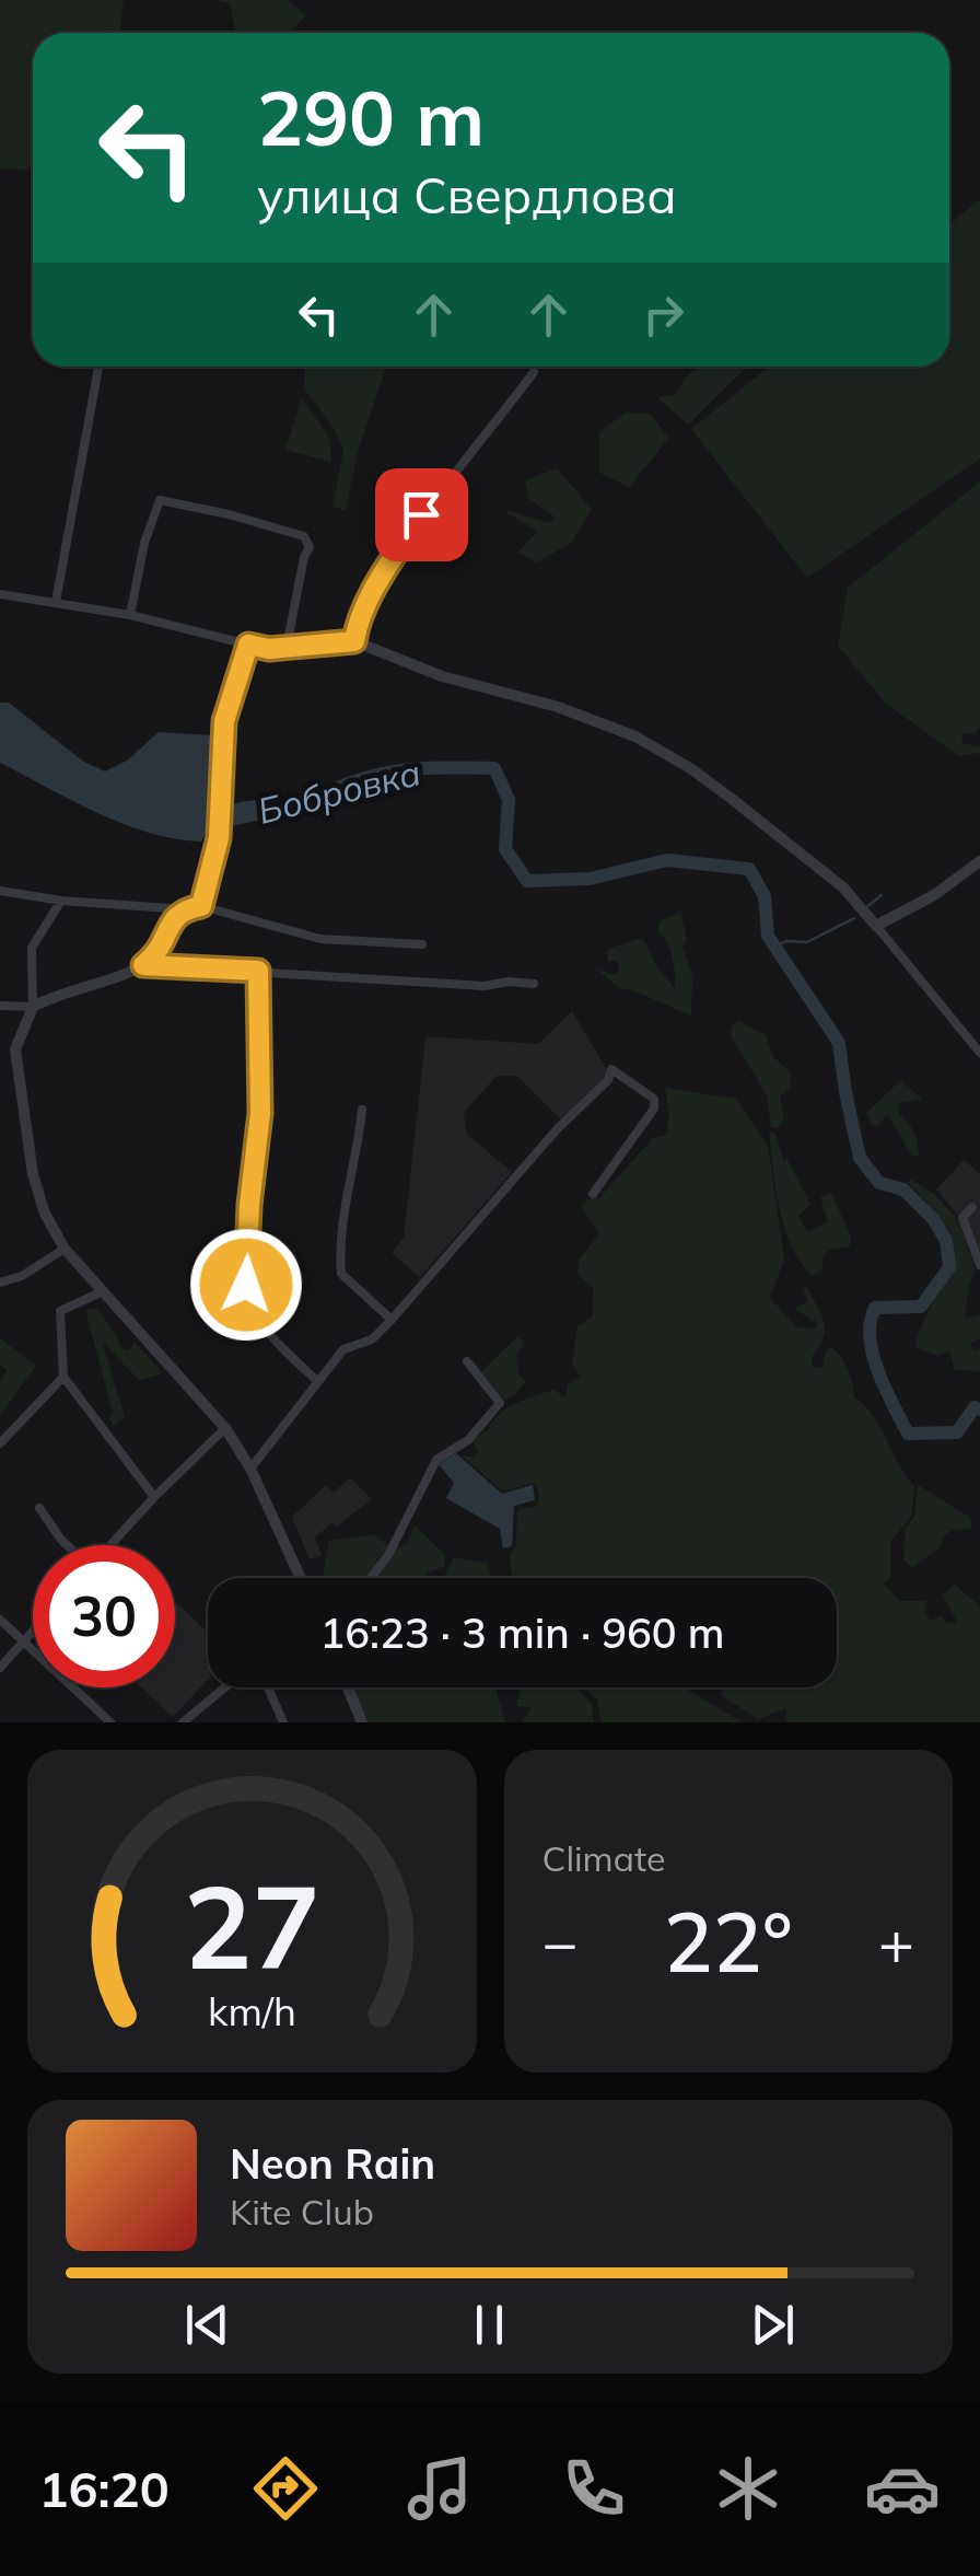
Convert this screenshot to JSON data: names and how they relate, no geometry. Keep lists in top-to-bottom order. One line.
{"water":["Бобровка"],"page":{"turn":["290 m","улица Свердлова"],"limit":"30","trip":"16:23 · 3 min · 960 m","tile":"Climate","heat":["−","22°","+"],"song":["Neon Rain","Kite Club"],"tabs":"16:20","gauge":["27","km/h"]}}
